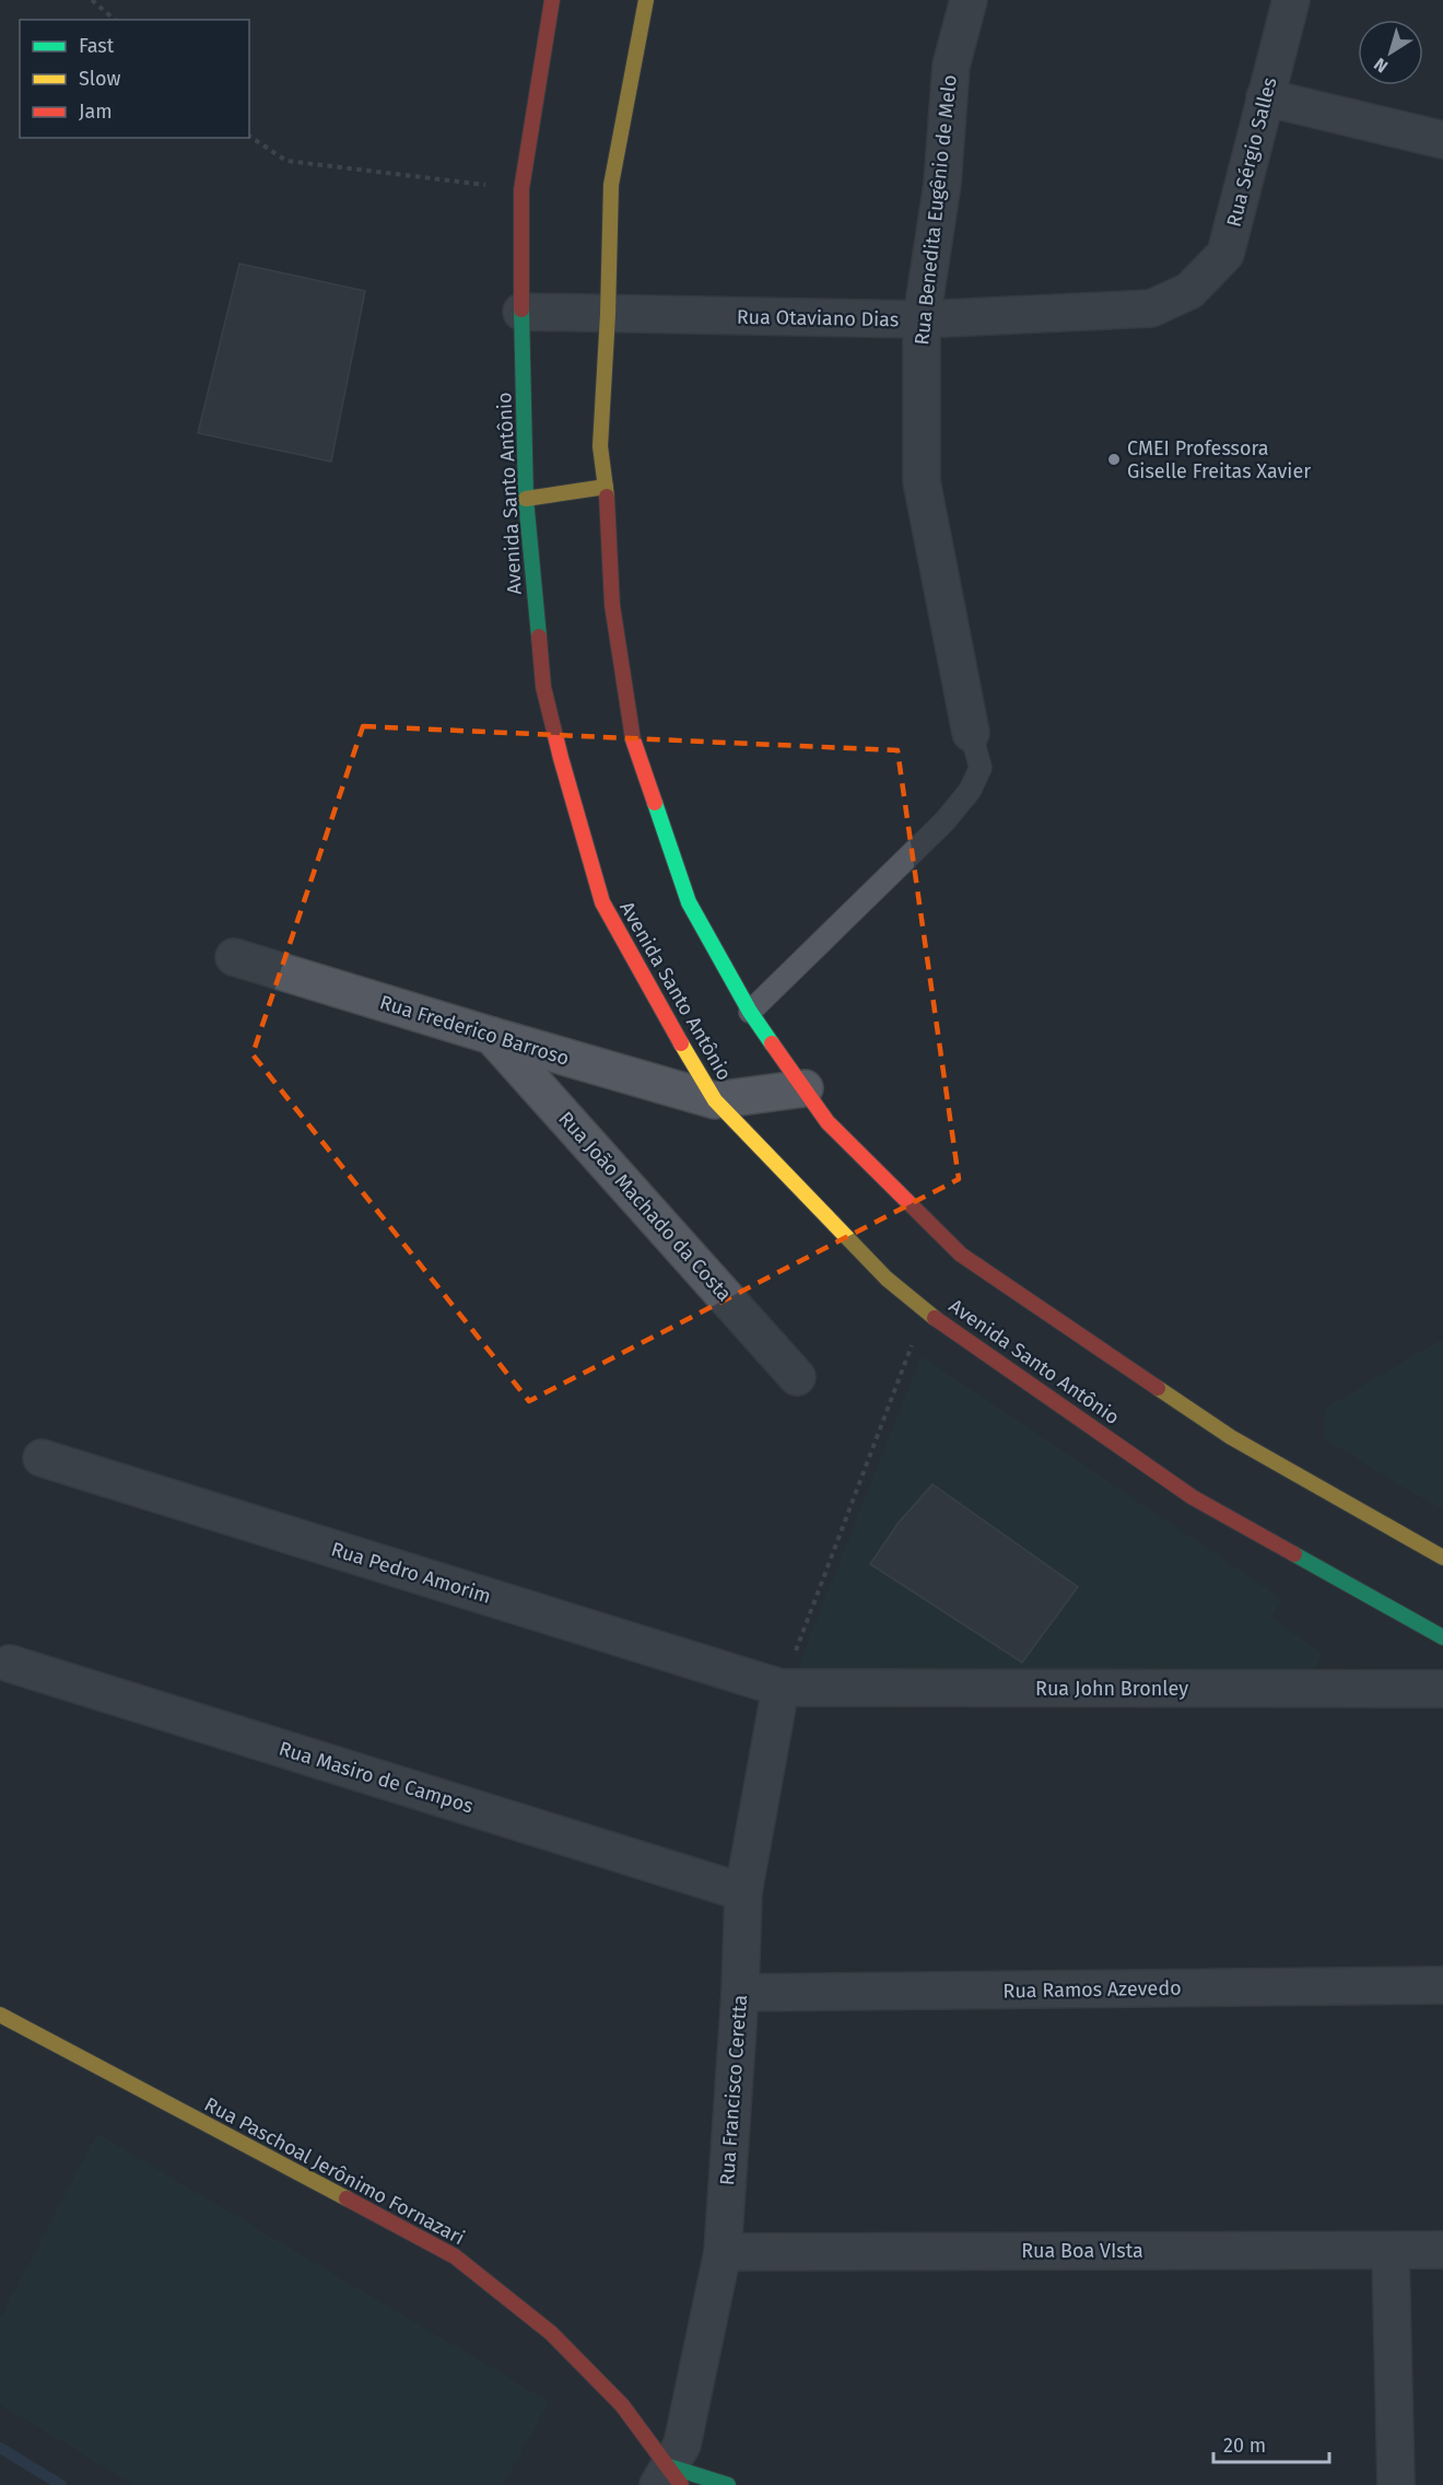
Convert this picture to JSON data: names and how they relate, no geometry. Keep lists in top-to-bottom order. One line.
{"streets":{"main road":["Avenida Santo Antônio","Rua Paschoal Jerônimo Fornazari"],"street":["Rua Sérgio Salles","Rua Benedita Eugênio de Melo","Rua Otaviano Dias","Rua Frederico Barroso","Rua João Machado da Costa","Rua Pedro Amorim","Rua John Bronley","Rua Masiro de Campos","Rua Ramos Azevedo","Rua Francisco Ceretta","Rua Boa VIsta"]},"crossings":[["Rua Sérgio Salles","Rua Otaviano Dias"],["Rua Benedita Eugênio de Melo","Rua Otaviano Dias"],["Rua Otaviano Dias","Avenida Santo Antônio"],["Avenida Santo Antônio","Rua Frederico Barroso"],["Rua Frederico Barroso","Rua João Machado da Costa"],["Rua Pedro Amorim","Rua John Bronley"],["Rua Pedro Amorim","Rua Francisco Ceretta"],["Rua John Bronley","Rua Francisco Ceretta"],["Rua Masiro de Campos","Rua Francisco Ceretta"],["Rua Ramos Azevedo","Rua Francisco Ceretta"],["Rua Francisco Ceretta","Rua Paschoal Jerônimo Fornazari"],["Rua Francisco Ceretta","Rua Boa VIsta"]],"places":["CMEI Professora Giselle Freitas Xavier"],"legend":["Fast","Slow","Jam"],"scale_bar":"20 m","north":"bottom left"}
